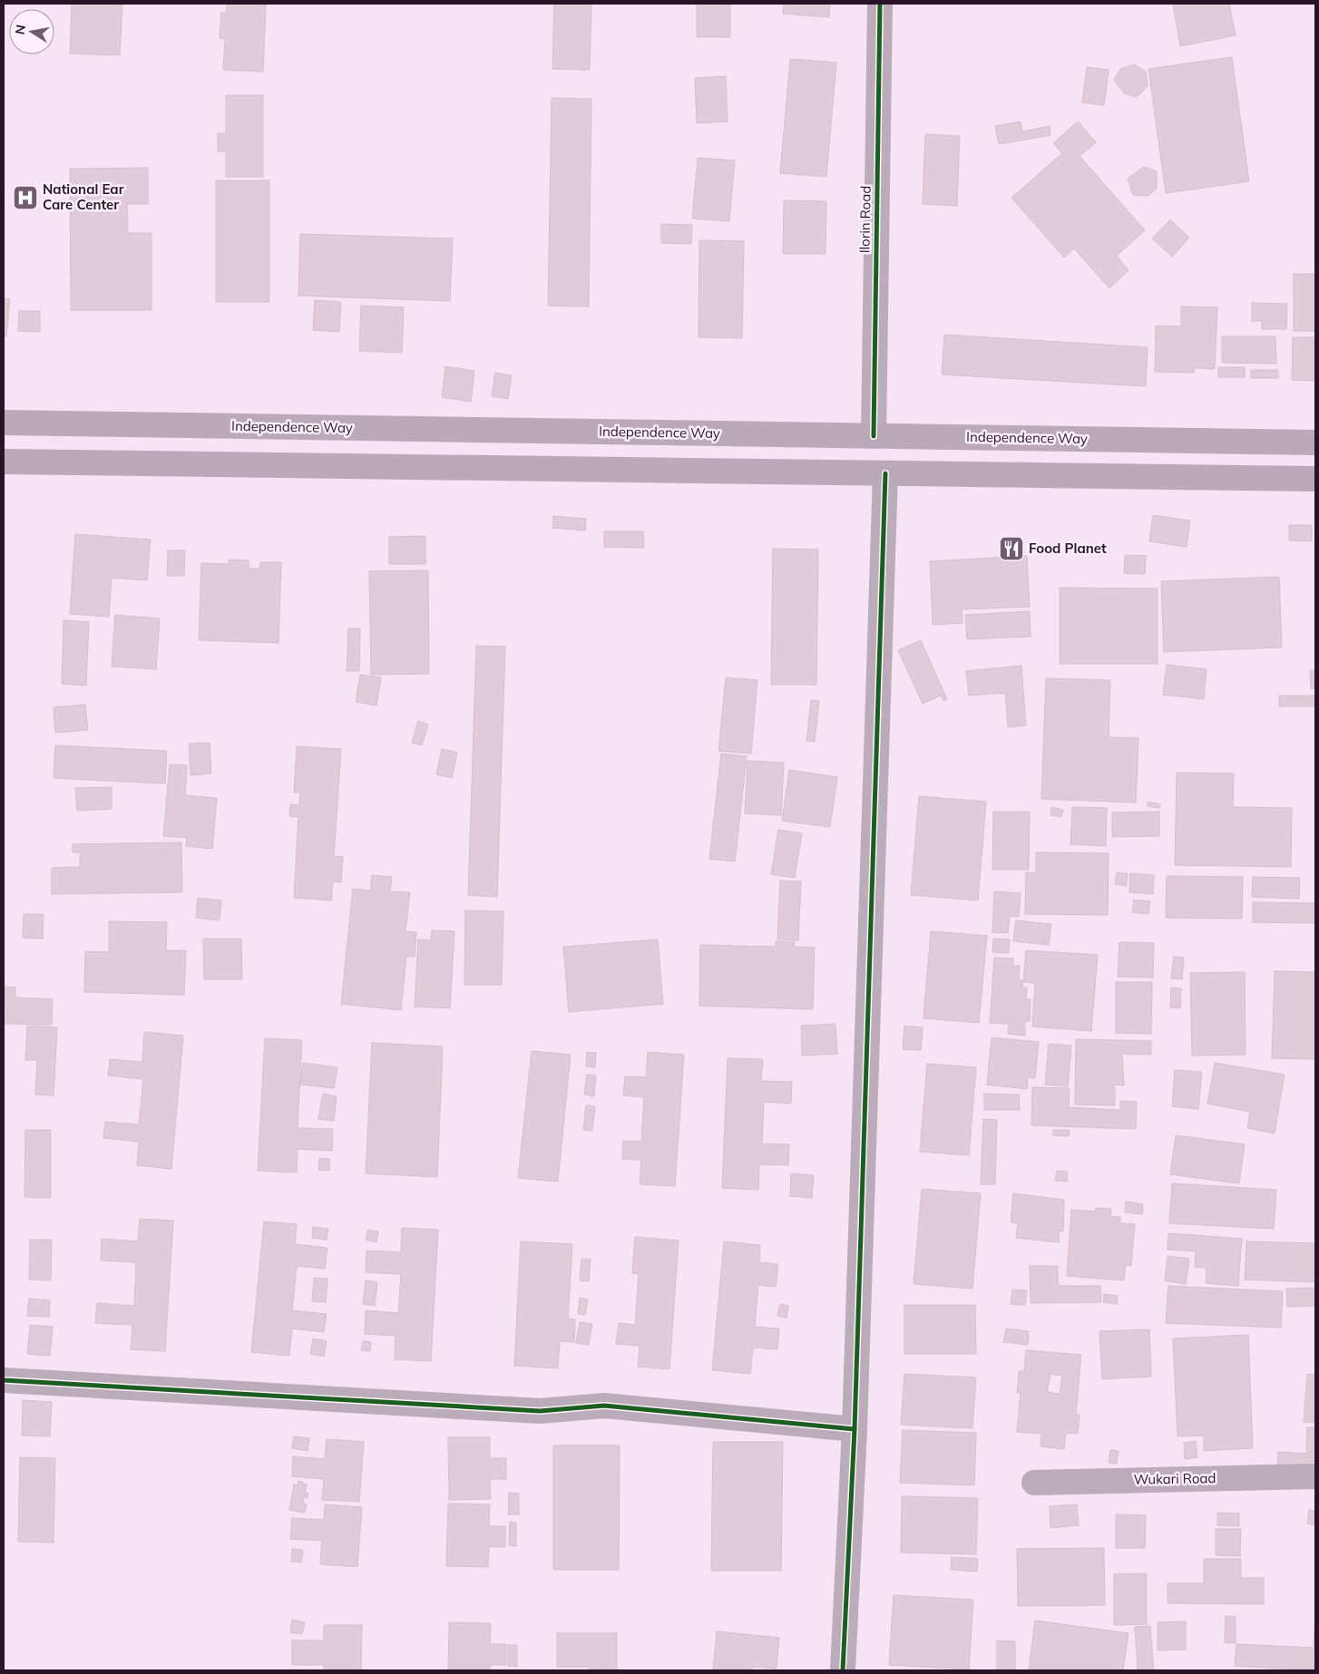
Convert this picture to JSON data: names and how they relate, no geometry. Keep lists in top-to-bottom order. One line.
{"streets":{"main road":["Independence Way"],"street":["Ilorin Road","Wukari Road"]},"crossings":[["Ilorin Road","Independence Way"]],"places":{"hospital":["National Ear Care Center"],"restaurant":["Food Planet"]},"north":"left"}
